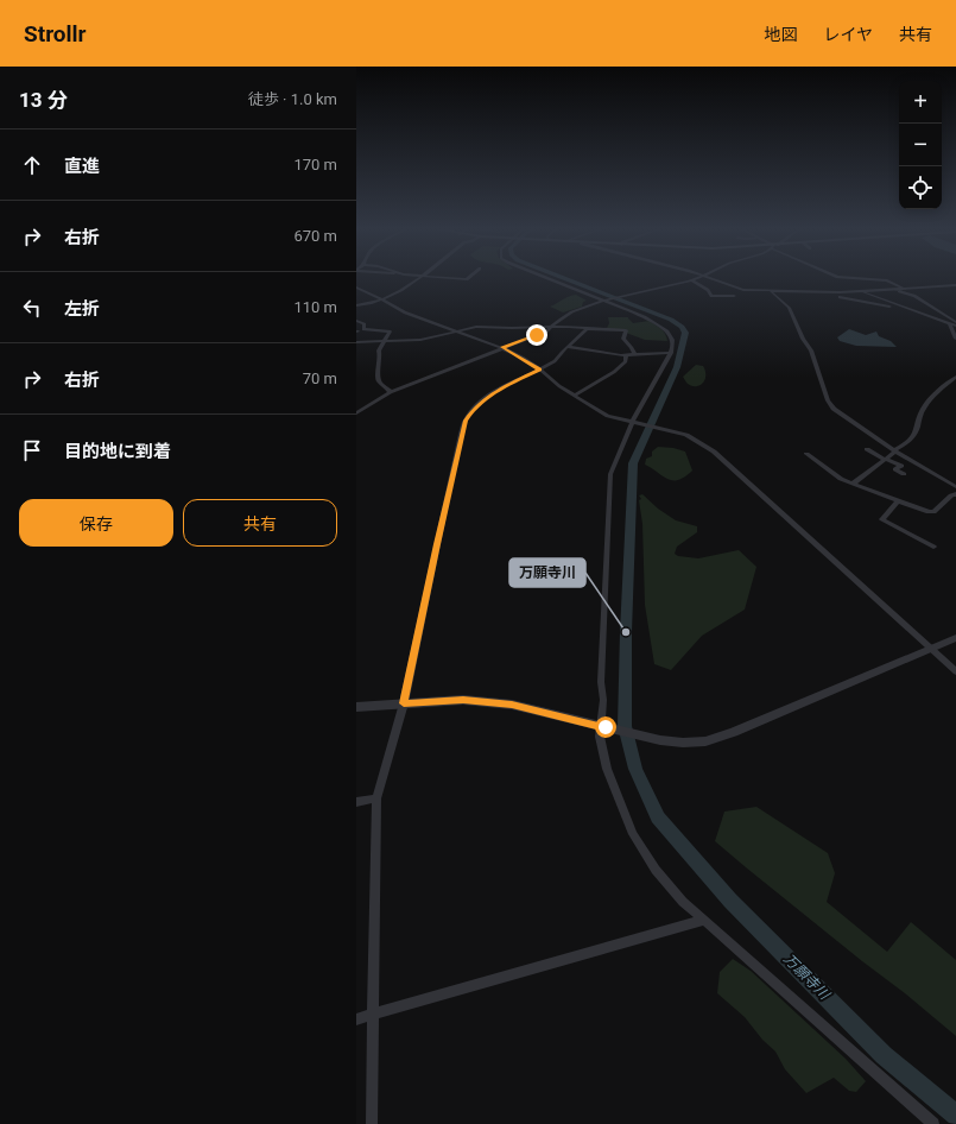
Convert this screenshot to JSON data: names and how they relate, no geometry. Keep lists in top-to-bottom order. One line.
{"water":["万願寺川"],"places":["万願寺川"],"page":{"header":"Strollr","nav":["地図","レイヤ","共有"],"heading":["13 分","徒歩 · 1.0 km"],"map_buttons":["+","−"],"list":[["直進","170 m"],["右折","670 m"],["左折","110 m"],["右折","70 m"],"目的地に到着"],"buttons":["保存","共有"]}}
